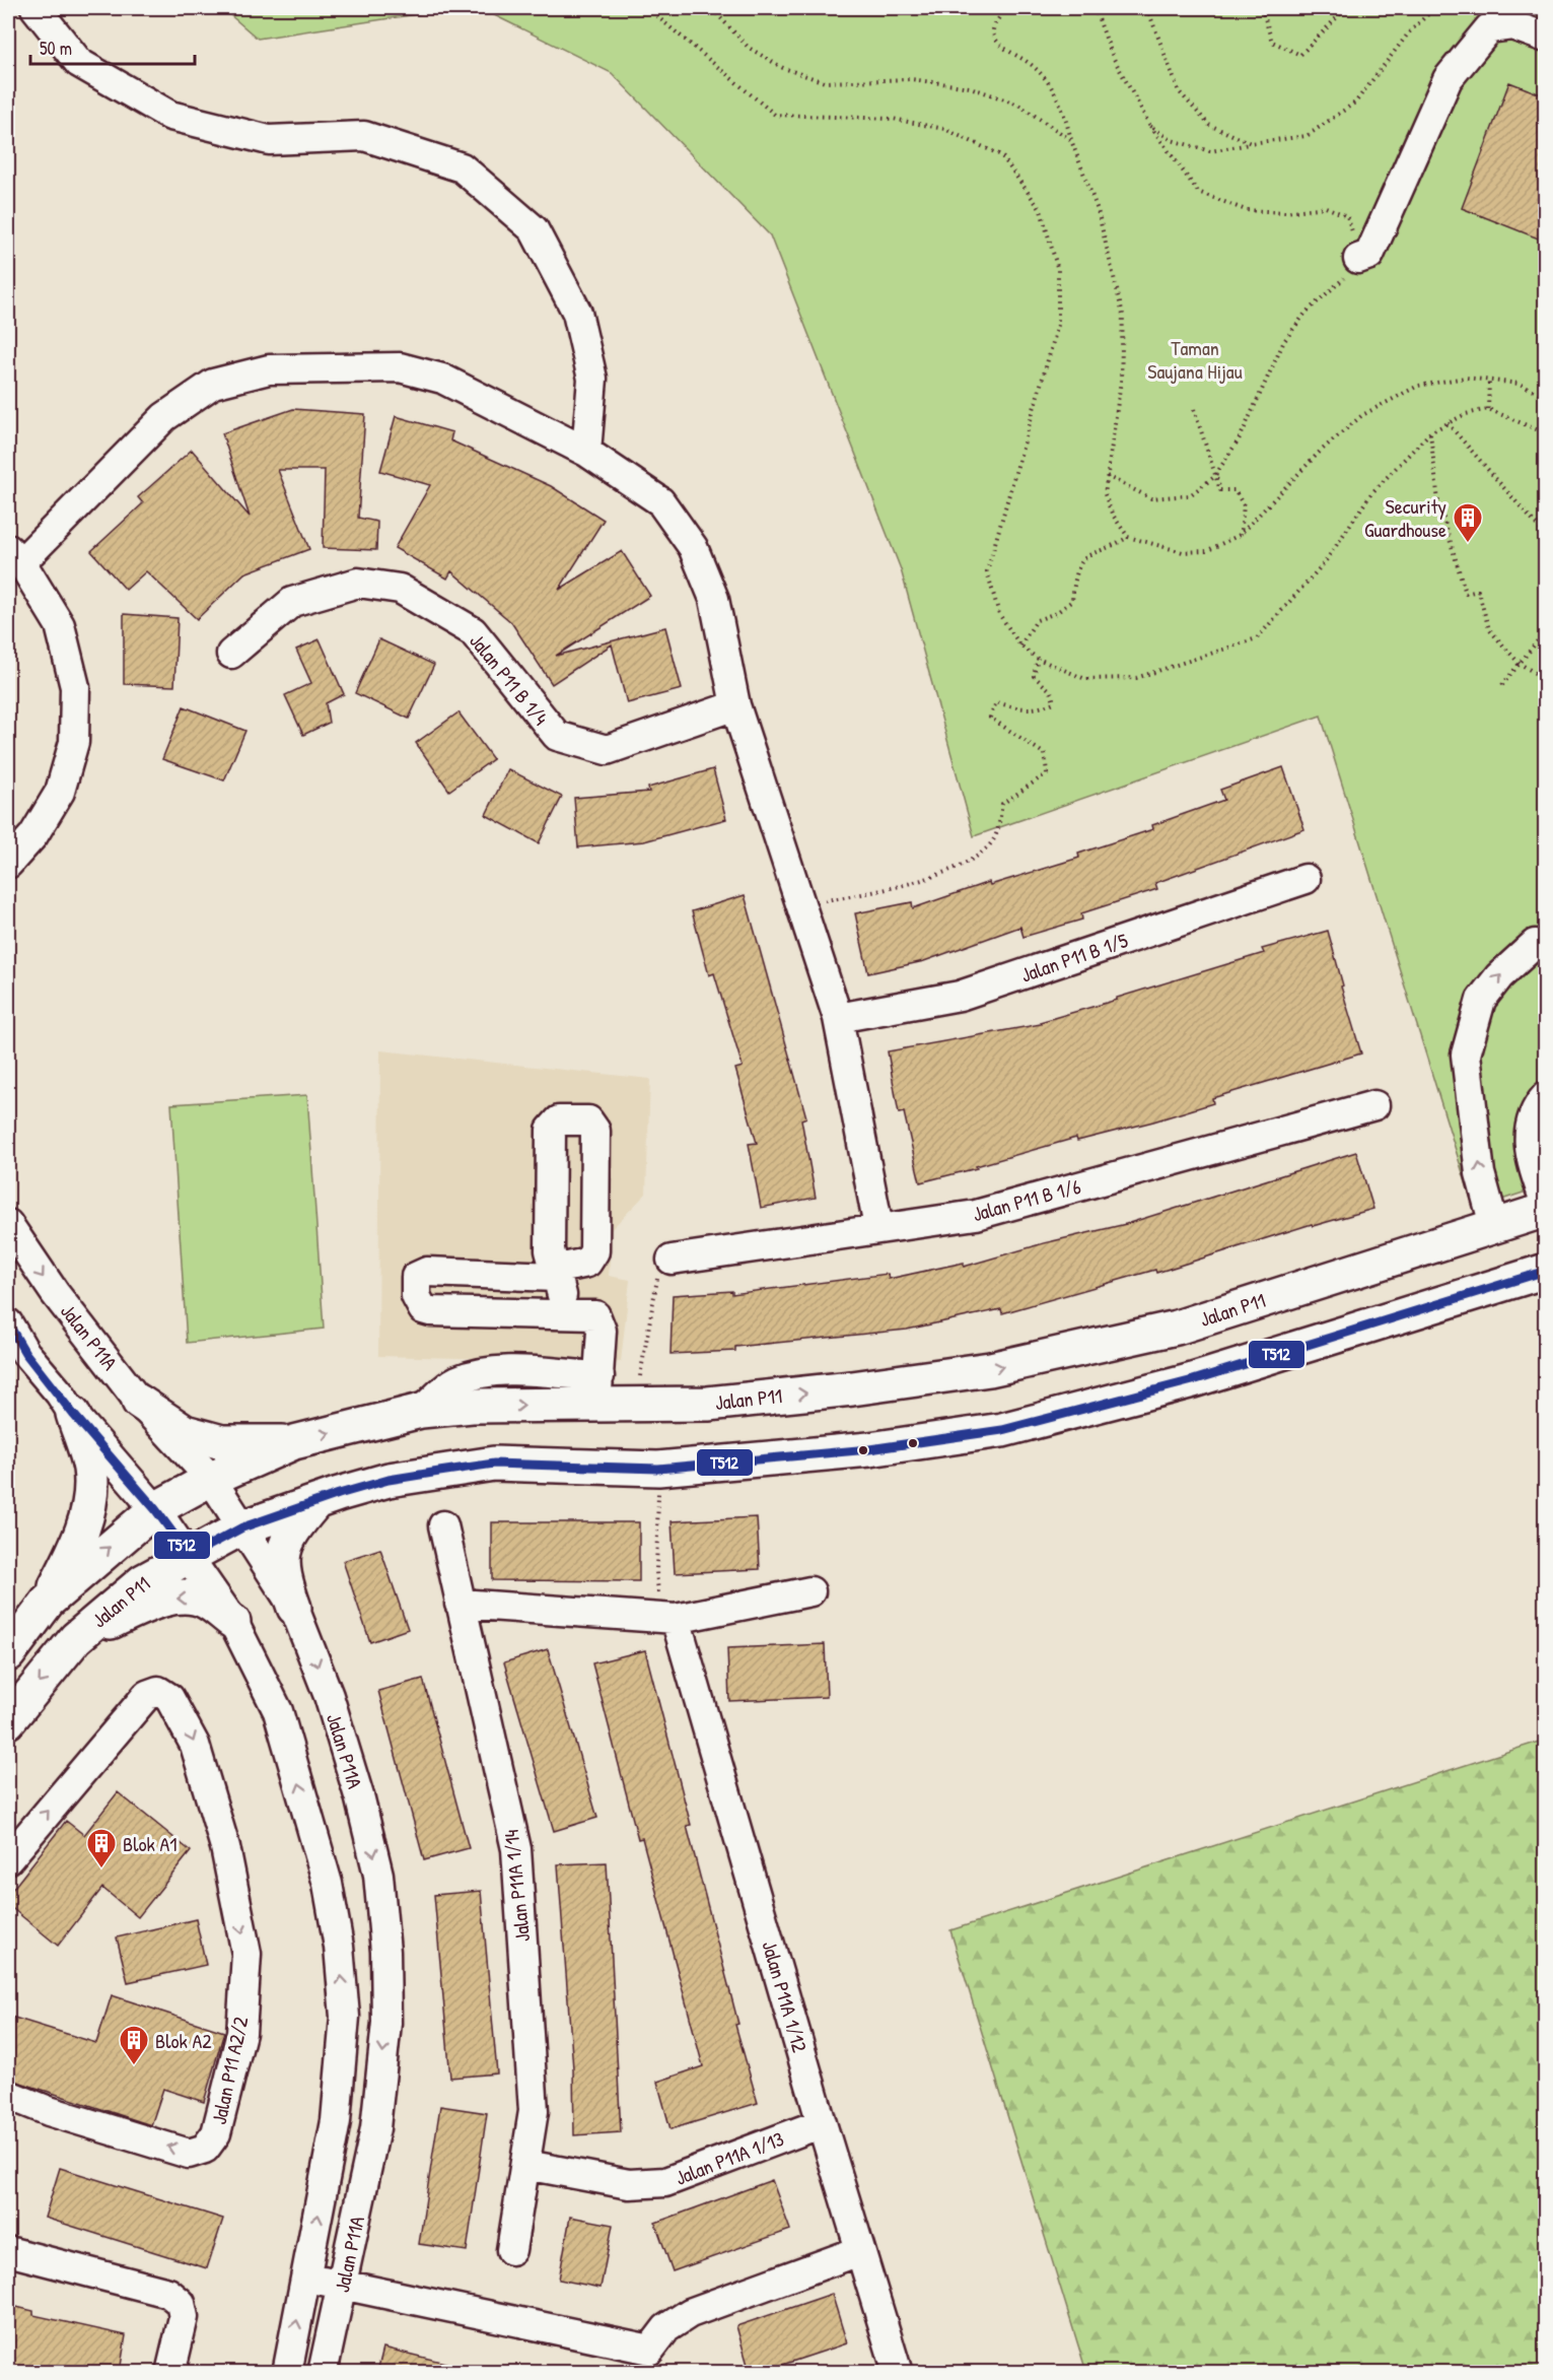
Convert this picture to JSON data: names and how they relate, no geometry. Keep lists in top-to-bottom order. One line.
{"streets":{"main road":["Jalan P11"],"street":["Jalan P11 B 1/4","Jalan P11 B 1/5","Jalan P11 B 1/6","Jalan P11A","Jalan P11A 1/14","Jalan P11A 1/12","Jalan P11 A2/2","Jalan P11A 1/13"]},"crossings":[["Jalan P11","Jalan P11A"],["Jalan P11A 1/14","Jalan P11A 1/13"],["Jalan P11A 1/12","Jalan P11A 1/13"]],"parks":["Taman Saujana Hijau"],"places":{"building":["Security Guardhouse","Blok A1","Blok A2"]},"lines":["transit line T512"],"scale_bar":"50 m"}
